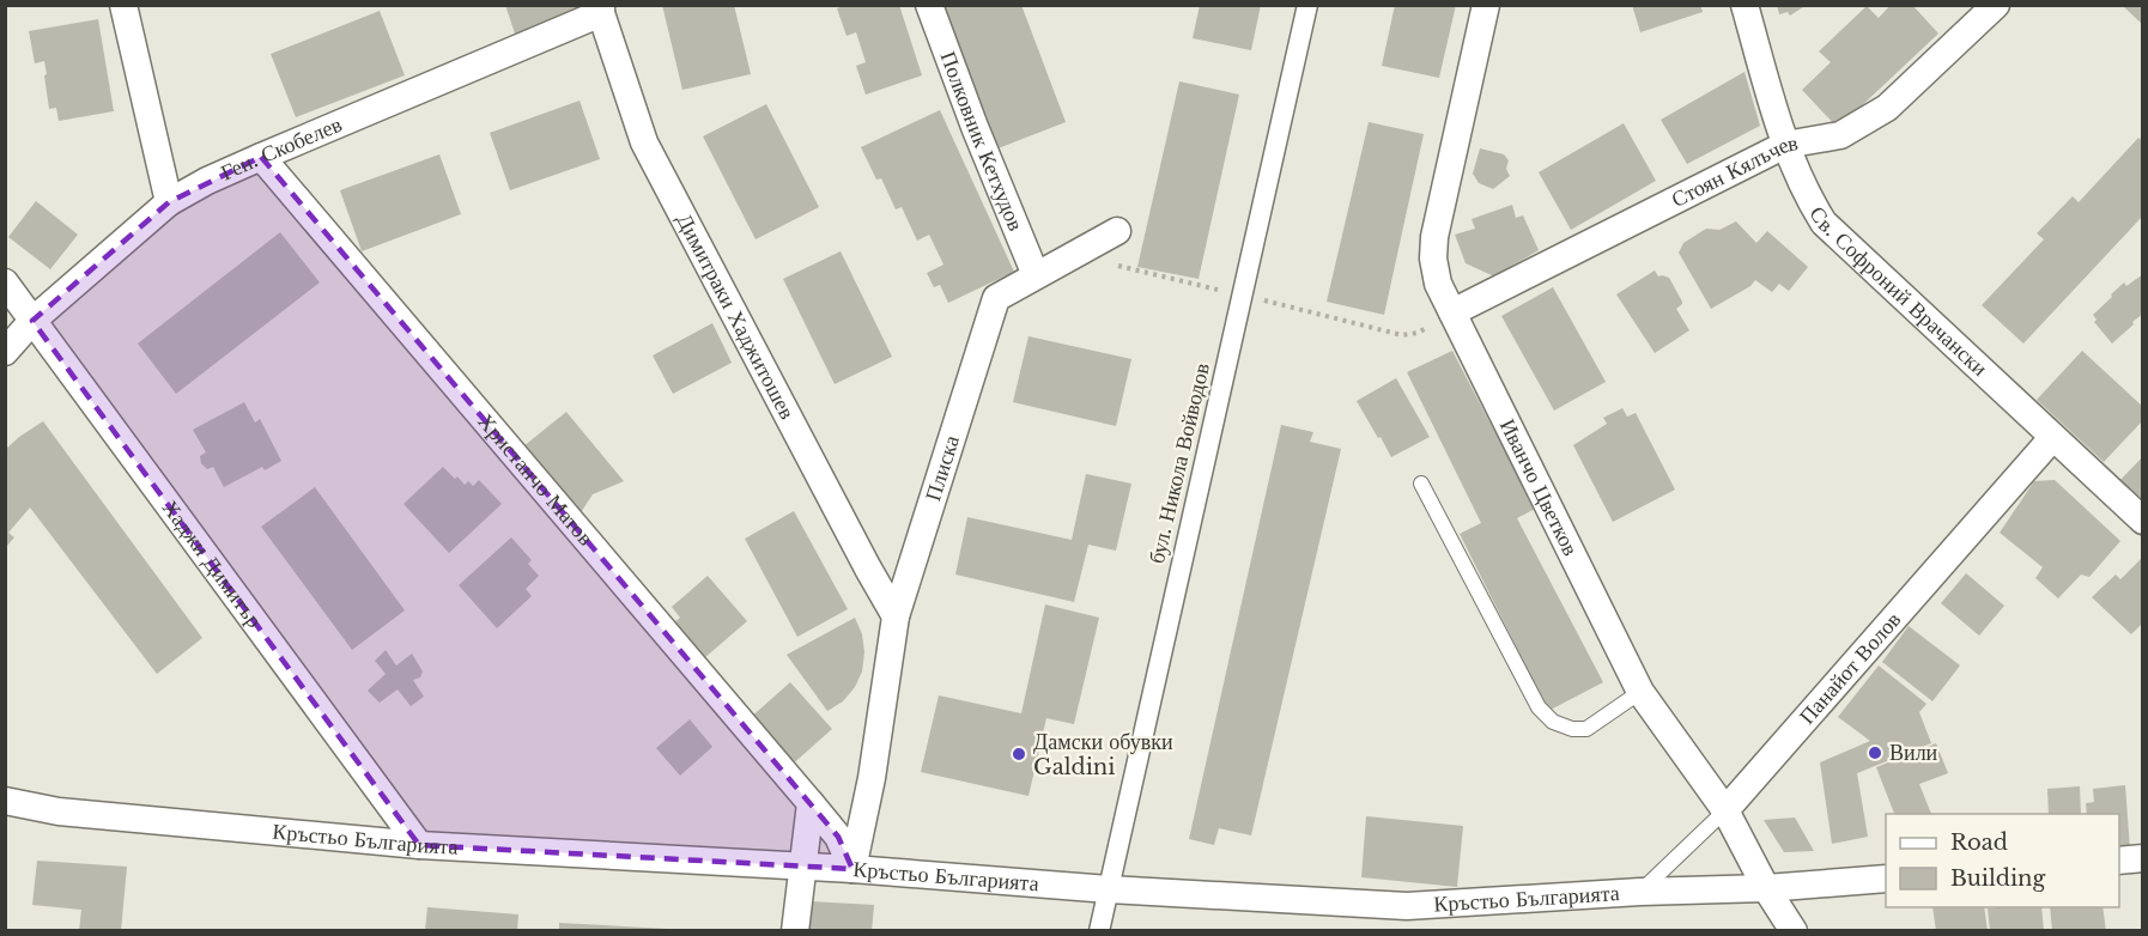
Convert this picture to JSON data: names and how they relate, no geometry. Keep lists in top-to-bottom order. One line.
{"streets":{"street":["Полковник Кетхудов","Ген. Скобелев","Стоян Кялъчев","Св. Софроний Врачански","Димитраки Хаджитошев","бул. Никола Войводов","Плиска","Христанчо Матов","Иванчо Цветков","Хаджи Димитър","Панайот Волов","Кръстьо Българията"]},"crossings":[["Полковник Кетхудов","Плиска"],["Ген. Скобелев","Димитраки Хаджитошев"],["Ген. Скобелев","Христанчо Матов"],["Ген. Скобелев","Хаджи Димитър"],["Стоян Кялъчев","Св. Софроний Врачански"],["Стоян Кялъчев","Иванчо Цветков"],["Св. Софроний Врачански","Панайот Волов"],["Димитраки Хаджитошев","Плиска"],["бул. Никола Войводов","Кръстьо Българията"],["Плиска","Христанчо Матов"],["Плиска","Кръстьо Българията"],["Христанчо Матов","Кръстьо Българията"],["Иванчо Цветков","Панайот Волов"],["Иванчо Цветков","Кръстьо Българията"],["Хаджи Димитър","Кръстьо Българията"],["Панайот Волов","Кръстьо Българията"]],"places":["Вили","Дамски обувки Galdini"],"legend":["Road","Building"]}
